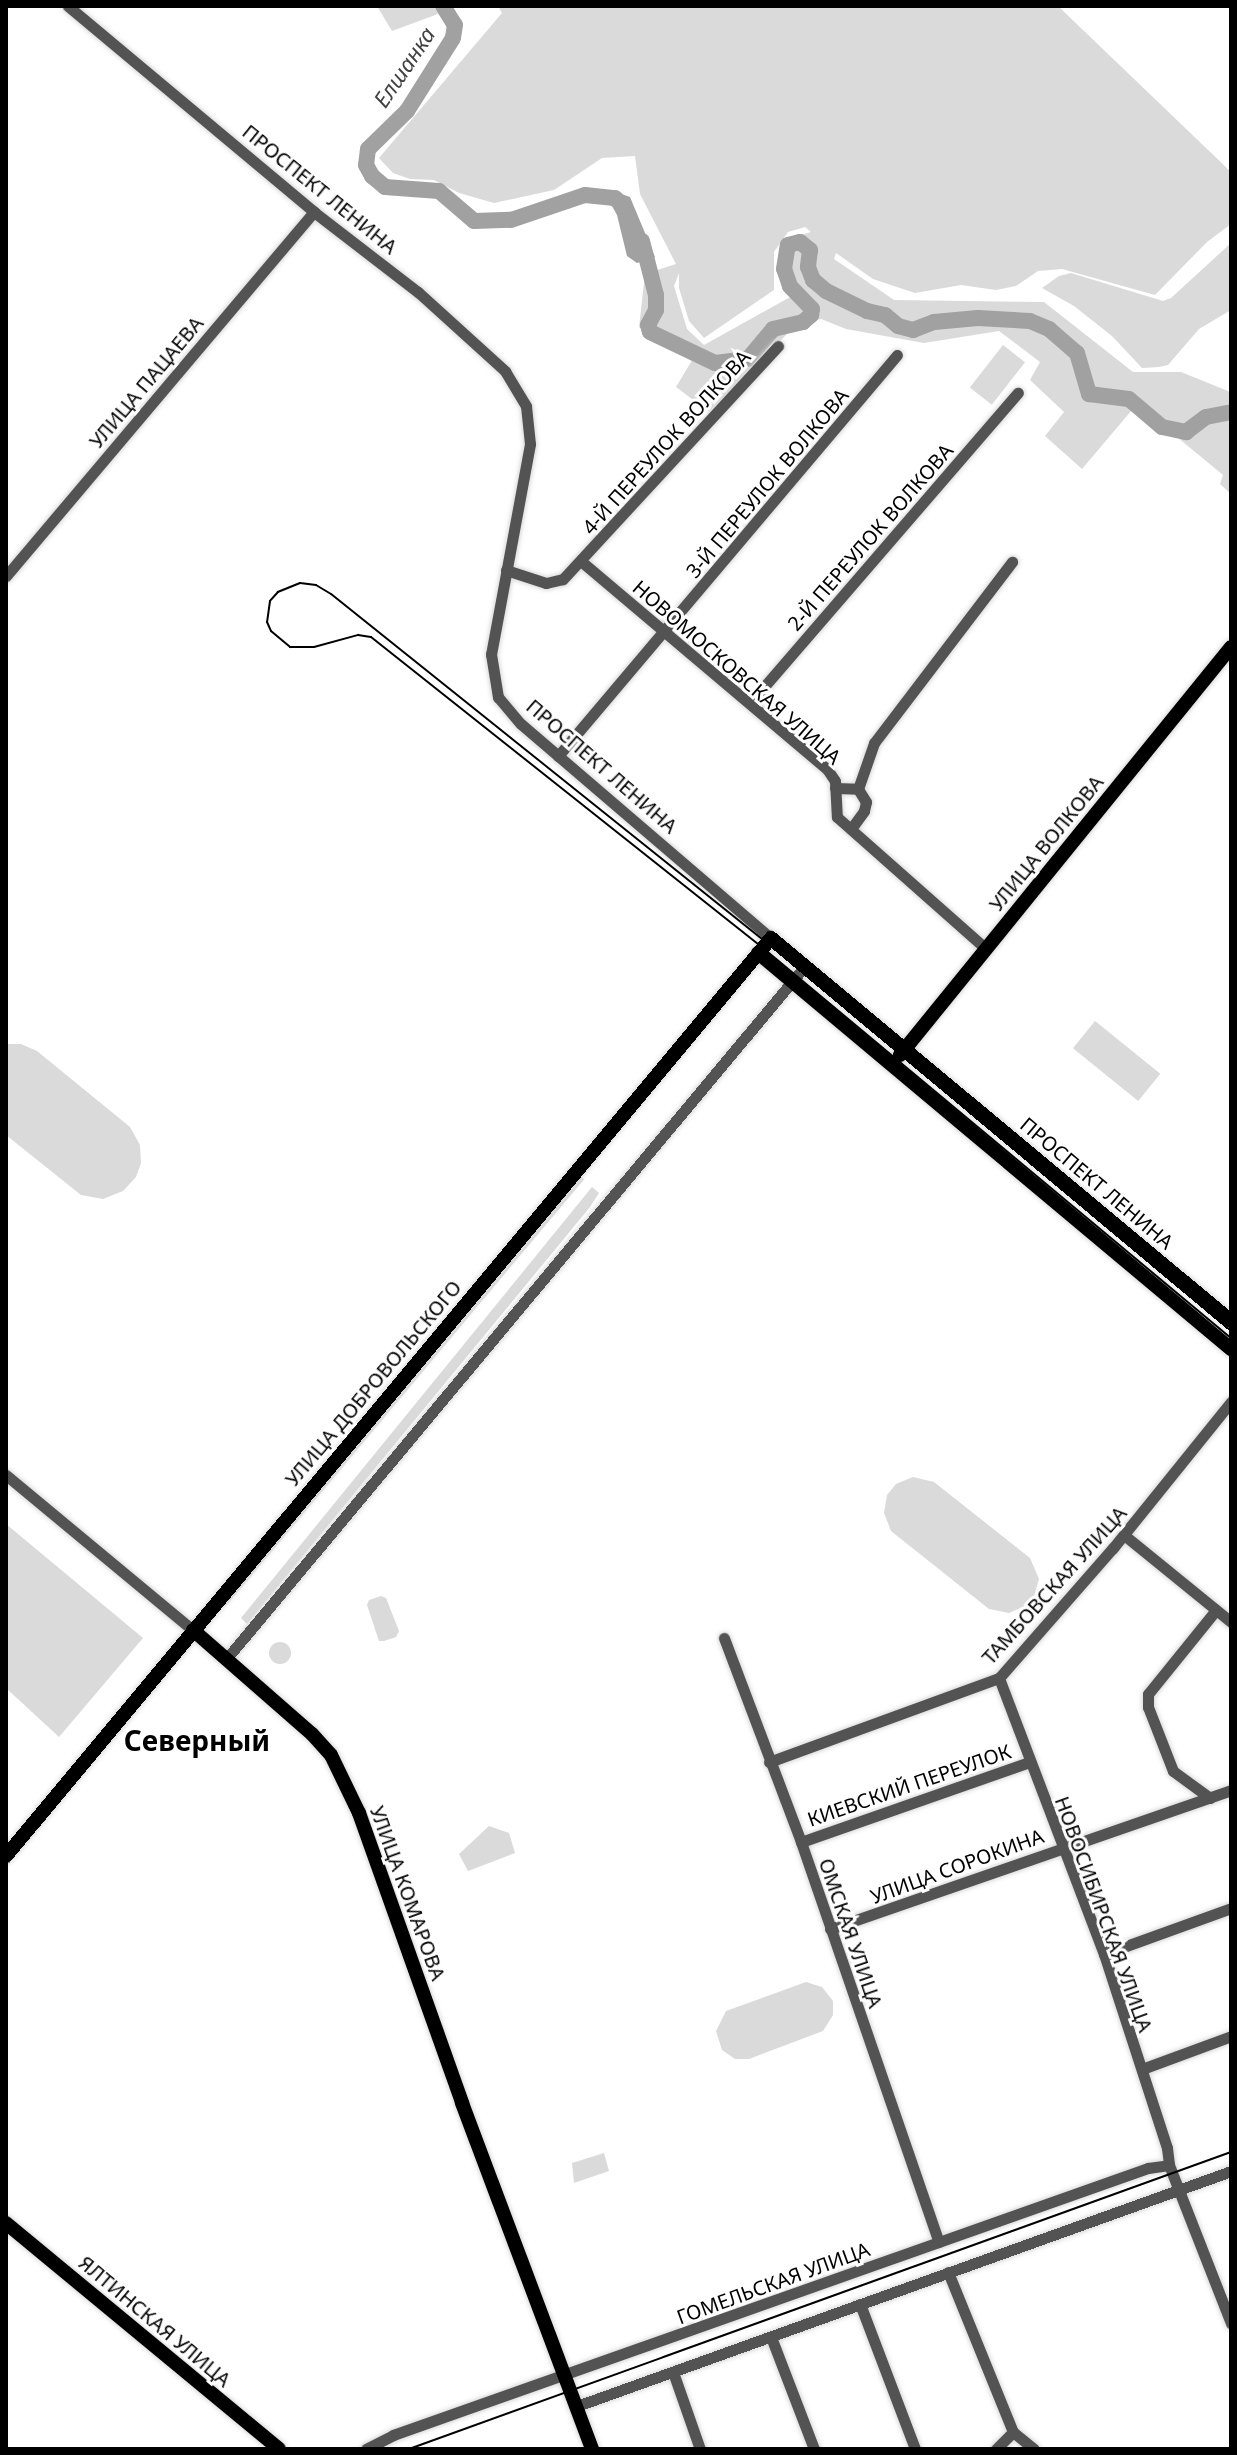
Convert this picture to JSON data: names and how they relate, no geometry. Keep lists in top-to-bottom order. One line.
{"streets":{"main road":["ПРОСПЕКТ ЛЕНИНА","УЛИЦА ВОЛКОВА","УЛИЦА ДОБРОВОЛЬСКОГО","УЛИЦА КОМАРОВА","ЯЛТИНСКАЯ УЛИЦА"],"street":["УЛИЦА ПАЦАЕВА","4-Й ПЕРЕУЛОК ВОЛКОВА","3-Й ПЕРЕУЛОК ВОЛКОВА","2-Й ПЕРЕУЛОК ВОЛКОВА","НОВОМОСКОВСКАЯ УЛИЦА","ТАМБОВСКАЯ УЛИЦА","КИЕВСКИЙ ПЕРЕУЛОК","УЛИЦА СОРОКИНА","НОВОСИБИРСКАЯ УЛИЦА","ОМСКАЯ УЛИЦА","ГОМЕЛЬСКАЯ УЛИЦА"]},"crossings":[["ПРОСПЕКТ ЛЕНИНА","УЛИЦА ПАЦАЕВА"],["ПРОСПЕКТ ЛЕНИНА","4-Й ПЕРЕУЛОК ВОЛКОВА"],["ПРОСПЕКТ ЛЕНИНА","3-Й ПЕРЕУЛОК ВОЛКОВА"],["ПРОСПЕКТ ЛЕНИНА","УЛИЦА ВОЛКОВА"],["ПРОСПЕКТ ЛЕНИНА","УЛИЦА ДОБРОВОЛЬСКОГО"],["4-Й ПЕРЕУЛОК ВОЛКОВА","НОВОМОСКОВСКАЯ УЛИЦА"],["3-Й ПЕРЕУЛОК ВОЛКОВА","НОВОМОСКОВСКАЯ УЛИЦА"],["2-Й ПЕРЕУЛОК ВОЛКОВА","НОВОМОСКОВСКАЯ УЛИЦА"],["НОВОМОСКОВСКАЯ УЛИЦА","УЛИЦА ВОЛКОВА"],["УЛИЦА ДОБРОВОЛЬСКОГО","УЛИЦА КОМАРОВА"],["ТАМБОВСКАЯ УЛИЦА","НОВОСИБИРСКАЯ УЛИЦА"],["ТАМБОВСКАЯ УЛИЦА","ОМСКАЯ УЛИЦА"],["КИЕВСКИЙ ПЕРЕУЛОК","НОВОСИБИРСКАЯ УЛИЦА"],["КИЕВСКИЙ ПЕРЕУЛОК","ОМСКАЯ УЛИЦА"],["УЛИЦА СОРОКИНА","НОВОСИБИРСКАЯ УЛИЦА"],["УЛИЦА СОРОКИНА","ОМСКАЯ УЛИЦА"],["УЛИЦА КОМАРОВА","ГОМЕЛЬСКАЯ УЛИЦА"],["НОВОСИБИРСКАЯ УЛИЦА","ГОМЕЛЬСКАЯ УЛИЦА"],["ОМСКАЯ УЛИЦА","ГОМЕЛЬСКАЯ УЛИЦА"]],"districts":["Северный"],"water":["Елшанка"]}
